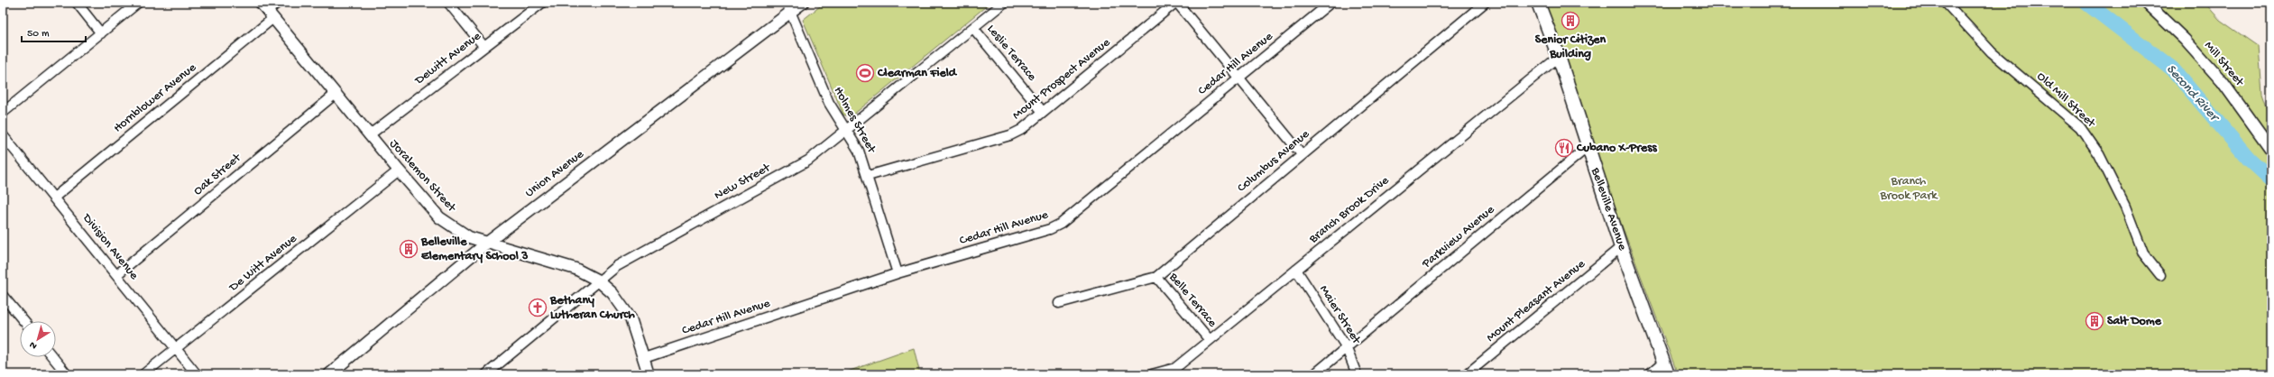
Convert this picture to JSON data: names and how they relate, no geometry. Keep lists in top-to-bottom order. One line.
{"streets":{"main road":["Belleville Avenue"],"street":["Leslie Terrace","Dewitt Avenue","Cedar Hill Avenue","Mill Street","Mount Prospect Avenue","Hornblower Avenue","Old Mill Street","Holmes Street","Columbus Avenue","Union Avenue","Oak Street","Joralemon Street","New Street","Branch Brook Drive","Parkview Avenue","Division Avenue","De Witt Avenue","Belle Terrace","Mount Pleasant Avenue","Maier Street"]},"crossings":[["Leslie Terrace","Mount Prospect Avenue"],["Leslie Terrace","New Street"],["Dewitt Avenue","Joralemon Street"],["Cedar Hill Avenue","Holmes Street"],["Cedar Hill Avenue","Joralemon Street"],["Mount Prospect Avenue","Holmes Street"],["Hornblower Avenue","Joralemon Street"],["Hornblower Avenue","Division Avenue"],["Holmes Street","Union Avenue"],["Holmes Street","New Street"],["Columbus Avenue","Belle Terrace"],["Union Avenue","Joralemon Street"],["Oak Street","Joralemon Street"],["Oak Street","Division Avenue"],["Joralemon Street","New Street"],["Joralemon Street","De Witt Avenue"],["Belleville Avenue","Branch Brook Drive"],["Belleville Avenue","Parkview Avenue"],["Belleville Avenue","Mount Pleasant Avenue"],["Branch Brook Drive","Belle Terrace"],["Branch Brook Drive","Maier Street"],["Parkview Avenue","Maier Street"],["Division Avenue","De Witt Avenue"]],"water":["Second River"],"parks":["Branch Brook Park"],"places":{"building":["Senior Citizen Building","Belleville Elementary School 3","Salt Dome"],"sports":["Clearman Field"],"restaurant":["Cubano X-Press"],"church":["Bethany Lutheran Church"]},"scale_bar":"50 m","north":"bottom left"}
